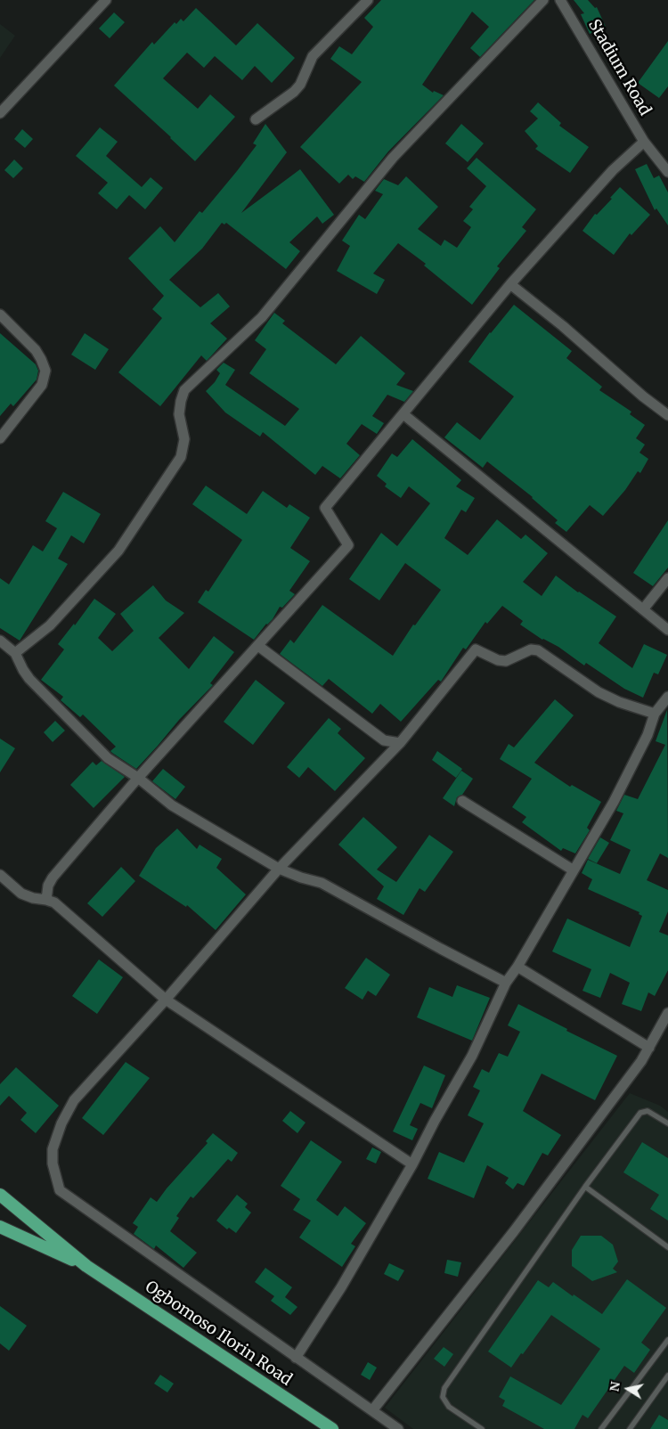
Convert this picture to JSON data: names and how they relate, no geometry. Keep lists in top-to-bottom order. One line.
{"streets":{"highway":["Ogbomoso Ilorin Road"],"street":["Stadium Road"]},"north":"left"}
